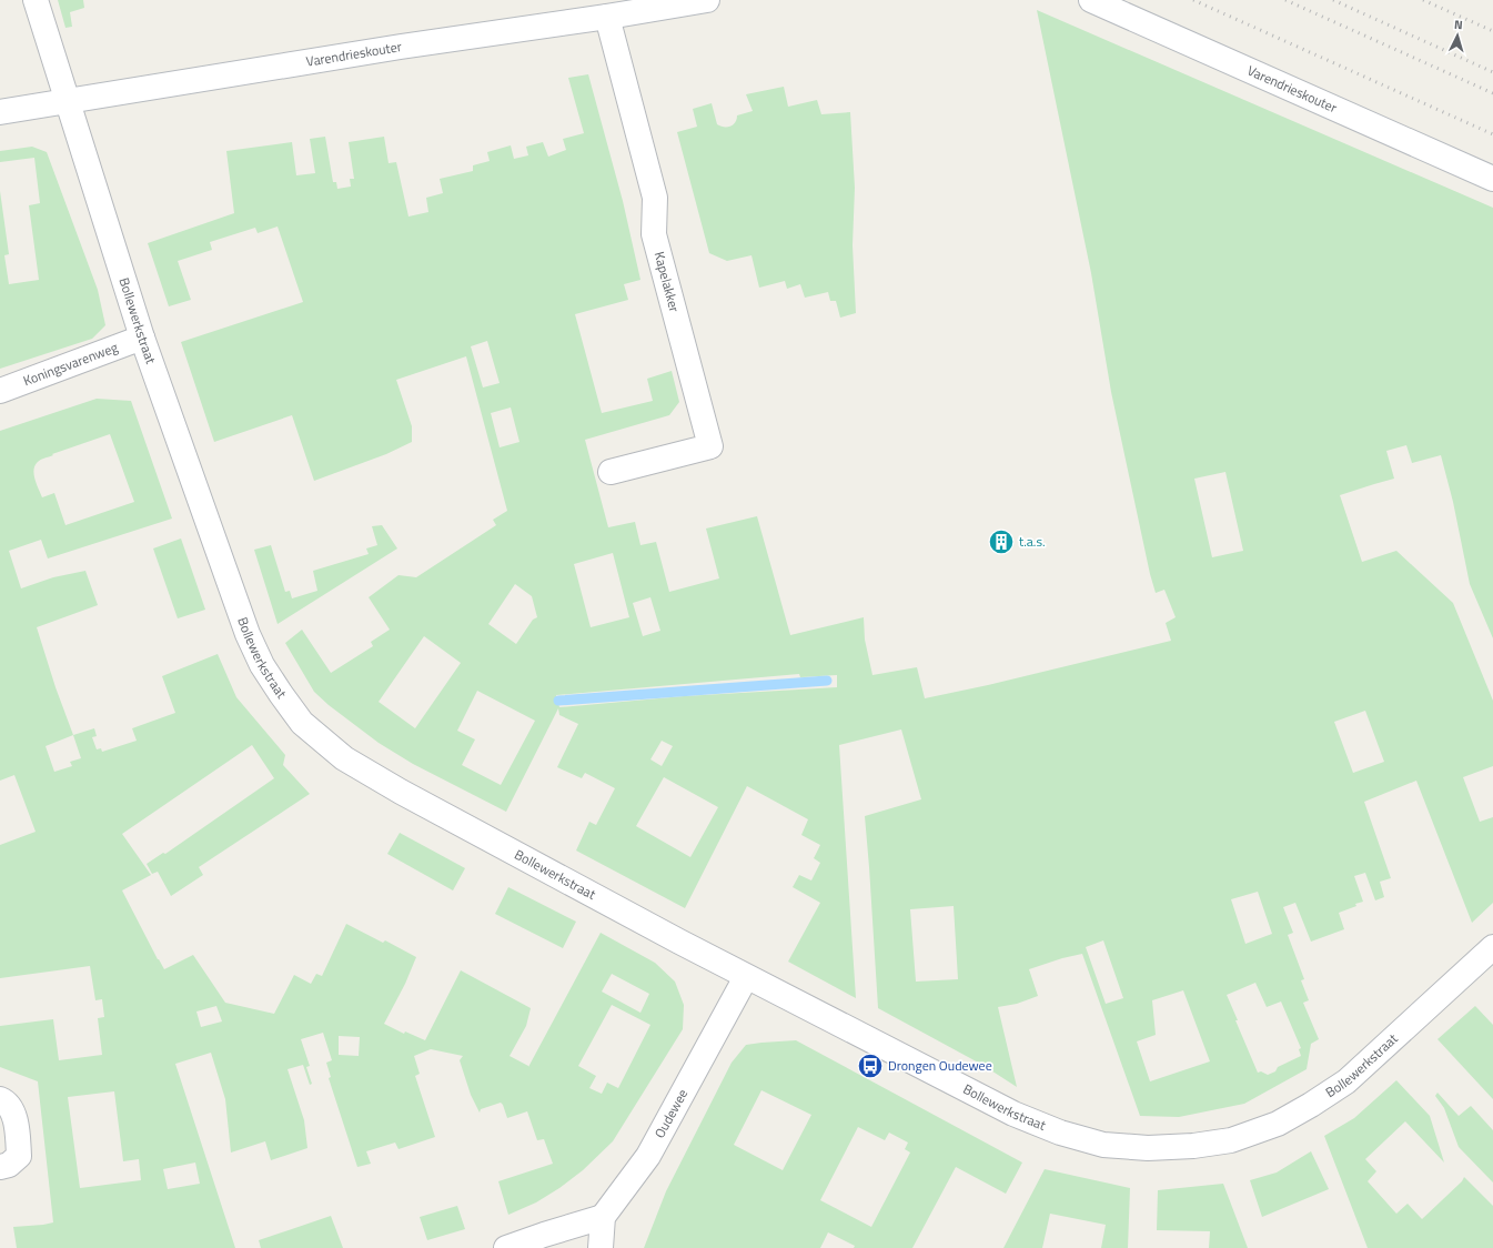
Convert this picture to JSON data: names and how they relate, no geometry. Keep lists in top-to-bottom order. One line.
{"streets":{"street":["Varendrieskouter","Kapelakker","Bollewerkstraat","Koningsvarenweg","Oudewee"]},"crossings":[["Varendrieskouter","Kapelakker"],["Varendrieskouter","Bollewerkstraat"],["Bollewerkstraat","Koningsvarenweg"],["Bollewerkstraat","Oudewee"]],"places":{"building":["t.a.s."],"bus stop":["Drongen Oudewee"]},"north":"top"}
